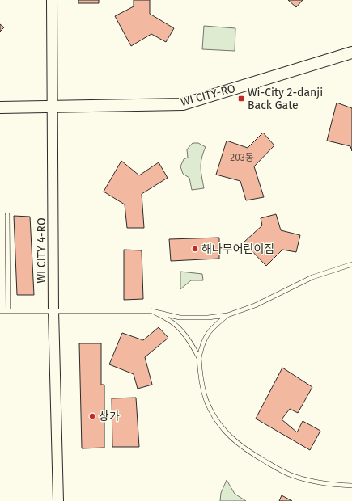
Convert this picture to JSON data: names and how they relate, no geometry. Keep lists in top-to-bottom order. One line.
{"streets":{"main road":["WI CITY-RO"],"street":["WI CITY 4-RO"]},"crossings":[["WI CITY-RO","WI CITY 4-RO"]],"places":{"transit":["Wi-City 2-danji Back Gate"],"other":["해나무어린이집","상가"]},"house_numbers":["203동"]}
